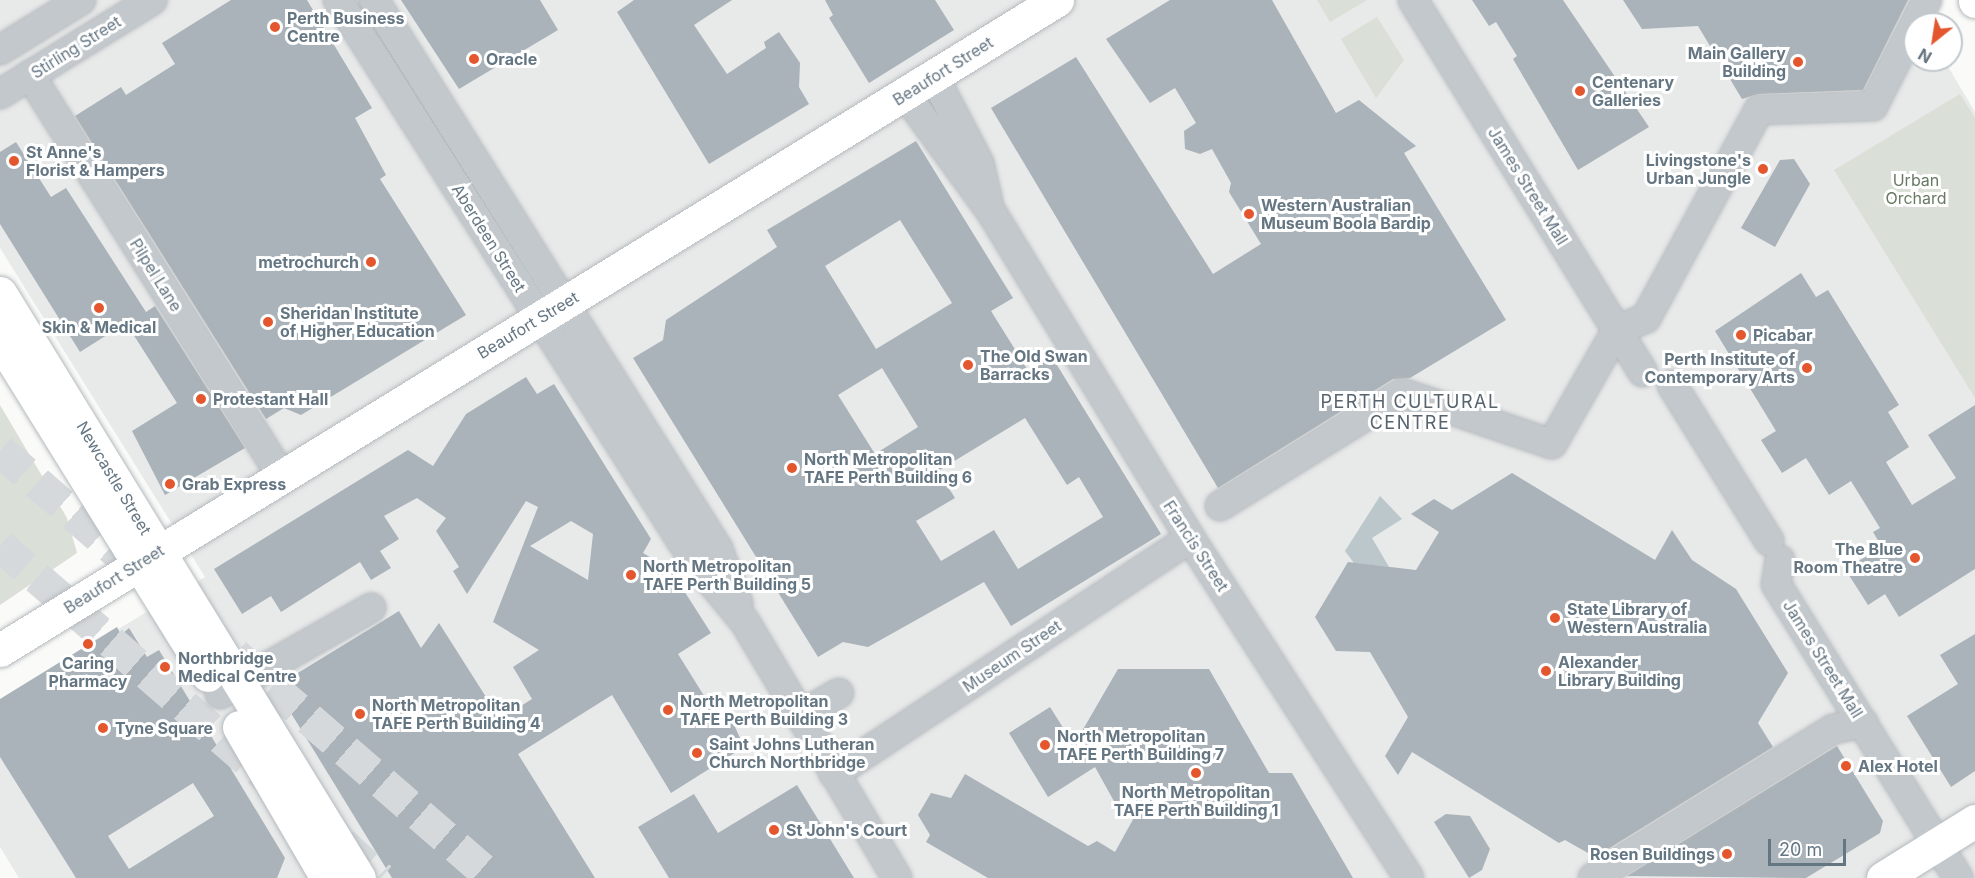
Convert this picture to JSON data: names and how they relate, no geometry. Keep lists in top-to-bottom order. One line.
{"streets":{"main road":["Beaufort Street","Newcastle Street"],"street":["Stirling Street","James Street Mall","Aberdeen Street","Pilpel Lane","Francis Street","Museum Street"]},"crossings":[["Stirling Street","Pilpel Lane"],["Beaufort Street","Aberdeen Street"],["Beaufort Street","Pilpel Lane"],["Beaufort Street","Newcastle Street"],["Beaufort Street","Francis Street"],["Aberdeen Street","Museum Street"],["Francis Street","Museum Street"]],"districts":["PERTH CULTURAL CENTRE"],"parks":["Urban Orchard"],"places":["Perth Business Centre","Oracle","Main Gallery Building","Centenary Galleries","St Anne's Florist & Hampers","Livingstone's Urban Jungle","Western Australian Museum Boola Bardip","metrochurch","Skin & Medical","Sheridan Institute of Higher Education","Picabar","The Old Swan Barracks","Perth Institute of Contemporary Arts","Protestant Hall","North Metropolitan TAFE Perth Building 6","Grab Express","The Blue Room Theatre","North Metropolitan TAFE Perth Building 5","State Library of Western Australia","Caring Pharmacy","Northbridge Medical Centre","Alexander Library Building","North Metropolitan TAFE Perth Building 3","North Metropolitan TAFE Perth Building 4","Tyne Square","North Metropolitan TAFE Perth Building 7","Saint Johns Lutheran Church Northbridge","Alex Hotel","North Metropolitan TAFE Perth Building 1","St John's Court","Rosen Buildings"],"scale_bar":"20 m","north":"bottom left"}
